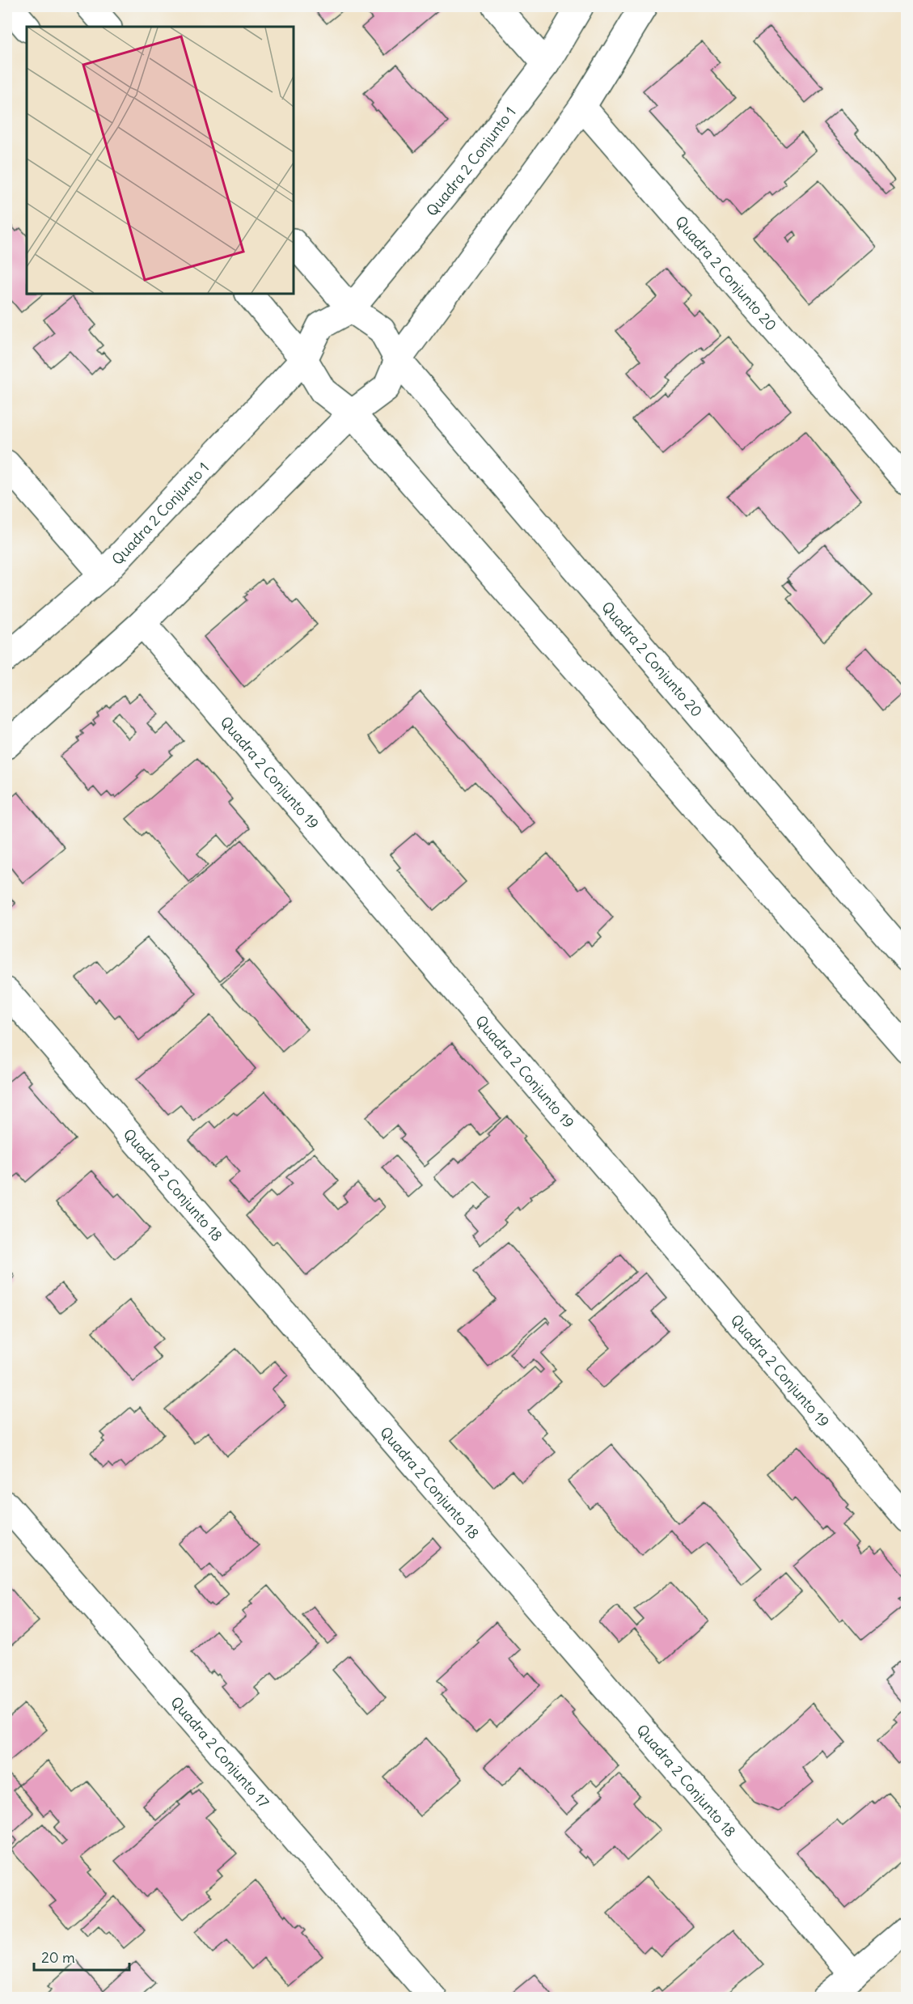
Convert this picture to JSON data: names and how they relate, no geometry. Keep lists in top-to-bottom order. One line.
{"streets":{"street":["Quadra 2 Conjunto 1","Quadra 2 Conjunto 20","Quadra 2 Conjunto 19","Quadra 2 Conjunto 18","Quadra 2 Conjunto 17"]},"crossings":[["Quadra 2 Conjunto 1","Quadra 2 Conjunto 20"]],"scale_bar":"20 m"}
